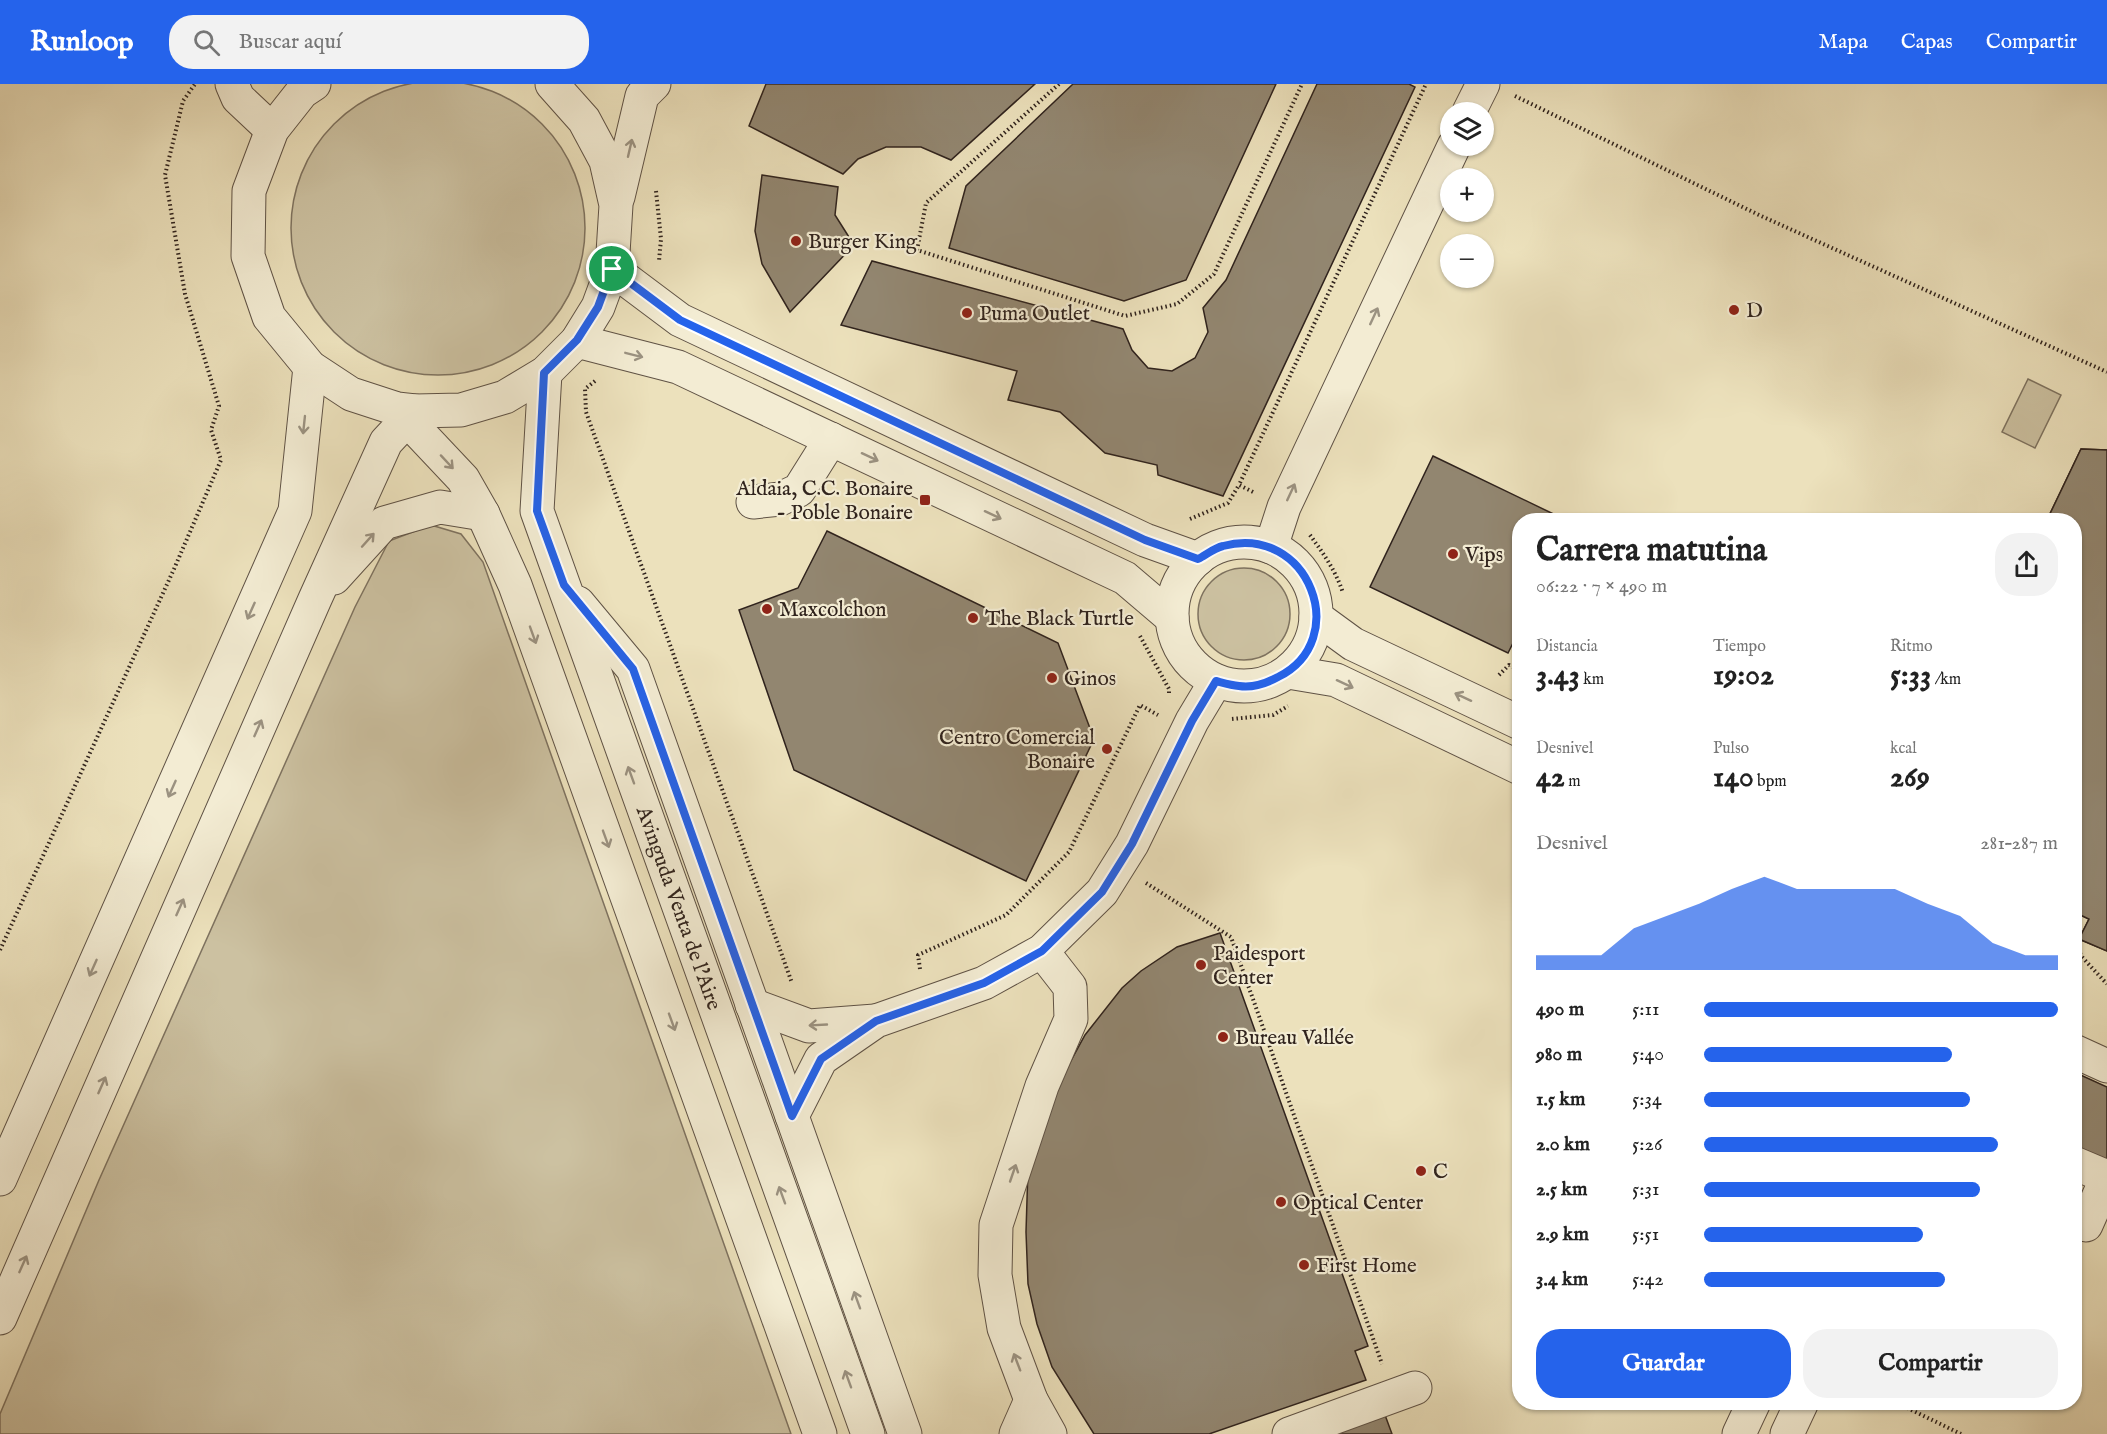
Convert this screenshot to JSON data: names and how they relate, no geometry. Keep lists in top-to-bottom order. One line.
{"streets":{"street":["Avinguda Venta de l'Aire"]},"places":{"other":["Burger King","D","Puma Outlet","Vips","Maxcolchon","The Black Turtle","Ginos","Centro Comercial Bonaire","Paidesport Center","Bureau Vallée","C","Optical Center","First Home"],"transit":["Aldaia, C.C. Bonaire - Poble Bonaire"]},"page":{"header":"Runloop","search":"Buscar aquí","nav":["Mapa","Capas","Compartir"],"map_buttons":["+","−"],"heading":["Carrera matutina","06:22 · 7 × 490 m"],"stats":[["Distancia","3.43 km"],["Tiempo","19:02"],["Ritmo","5:33 /km"],["Desnivel","42 m"],["Pulso","140 bpm"],["kcal","269"]],"chart":["Desnivel","281–287 m"],"list":[{"name":"490 m","note":"5:11"},{"name":"980 m","note":"5:40"},{"name":"1.5 km","note":"5:34"},{"name":"2.0 km","note":"5:26"},{"name":"2.5 km","note":"5:31"},{"name":"2.9 km","note":"5:51"},{"name":"3.4 km","note":"5:42"}],"buttons":["Guardar","Compartir"]}}
